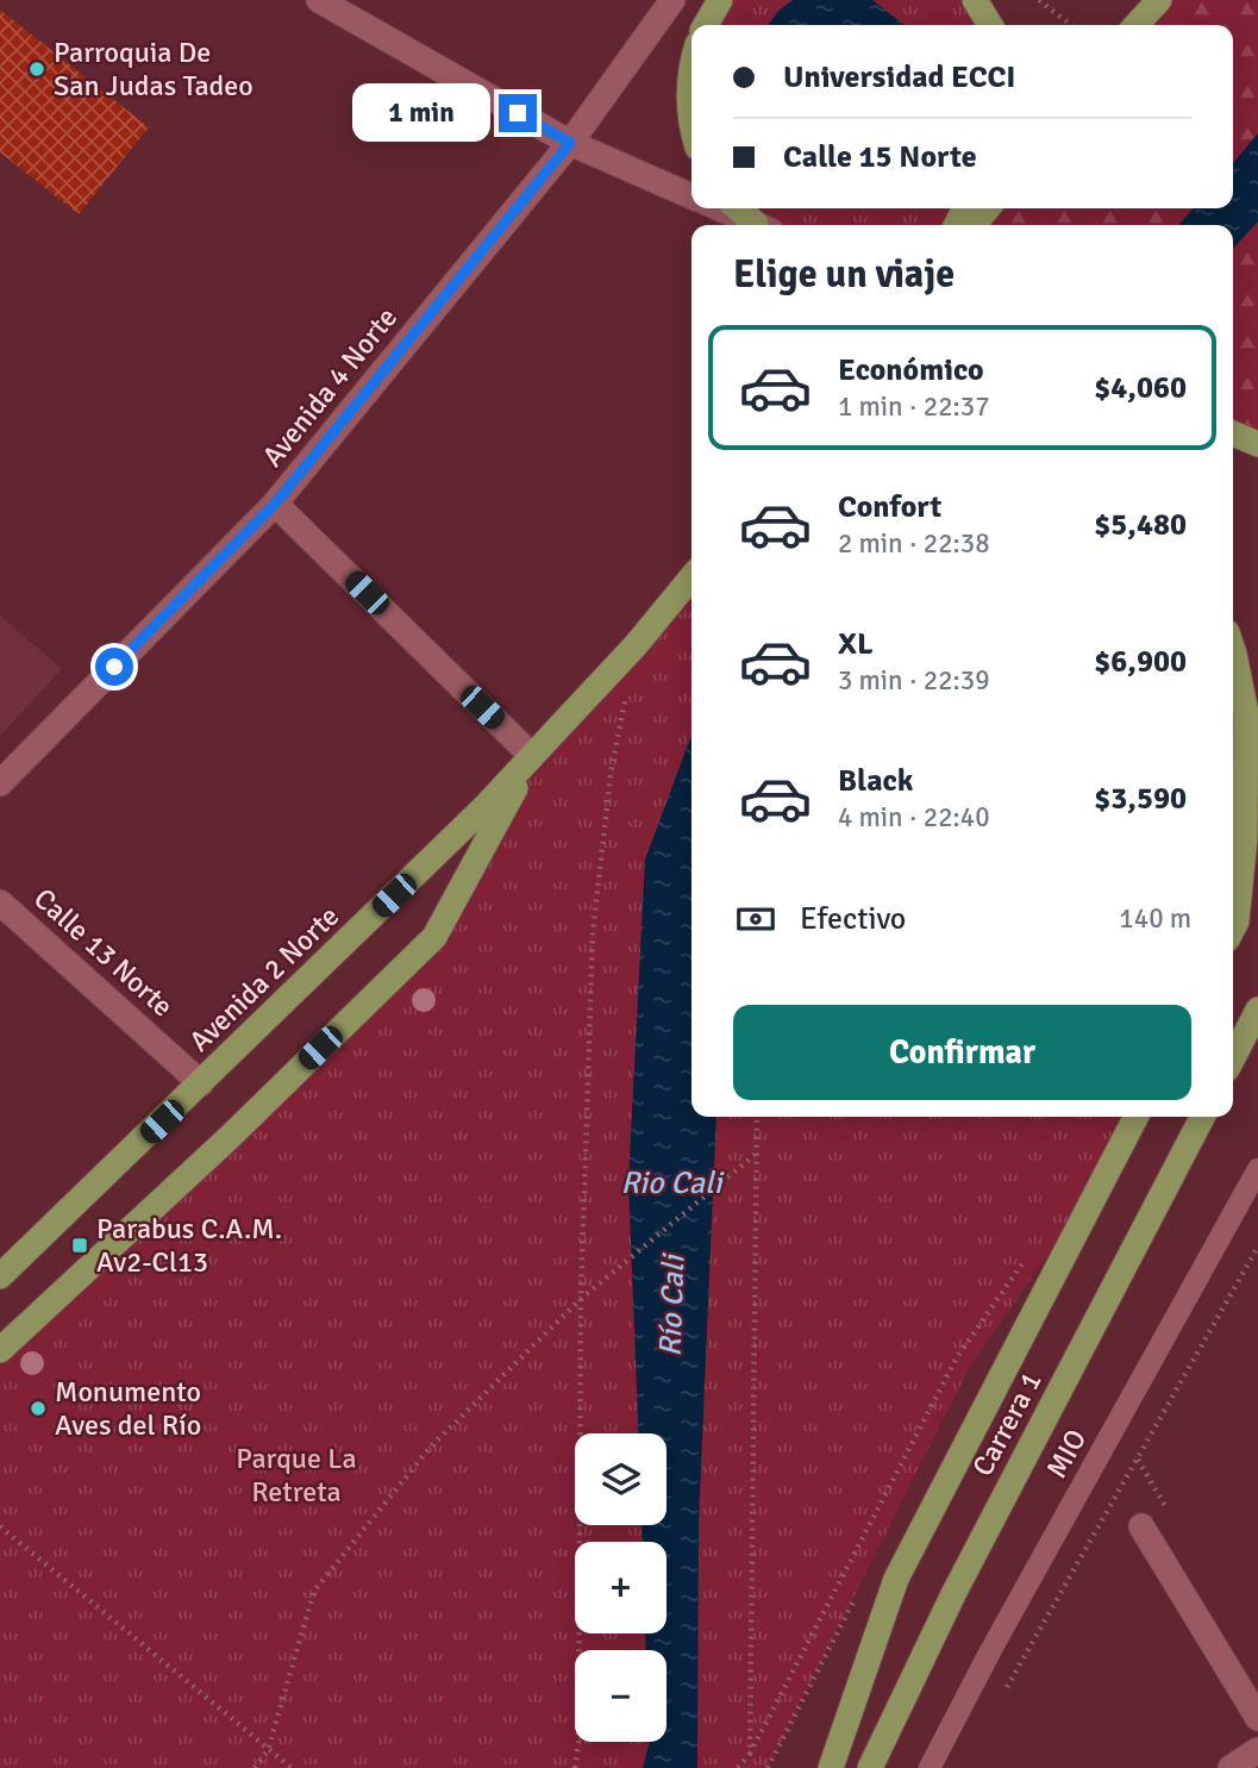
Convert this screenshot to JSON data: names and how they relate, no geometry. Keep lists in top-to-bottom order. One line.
{"streets":{"main road":["Avenida 2 Norte","Carrera 1"],"street":["Avenida 4 Norte","Calle 13 Norte"],"lane":["MIO"]},"crossings":[["Calle 13 Norte","Avenida 2 Norte"]],"water":["Rio Cali","Río Cali"],"parks":["Parque La Retreta"],"places":{"other":["Parroquia De San Judas Tadeo","Monumento Aves del Río"],"transit":["Parabus C.A.M. Av2-Cl13"]},"page":{"banner":["Universidad ECCI","Calle 15 Norte"],"bubble":"1 min","heading":"Elige un viaje","list":[{"name":"Económico","note":"1 min · 22:37","value":"$4,060"},{"name":"Confort","note":"2 min · 22:38","value":"$5,480"},{"name":"XL","note":"3 min · 22:39","value":"$6,900"},{"name":"Black","note":"4 min · 22:40","value":"$3,590"}],"pay":["Efectivo","140 m"],"buttons":"Confirmar","map_buttons":["+","−"]}}
